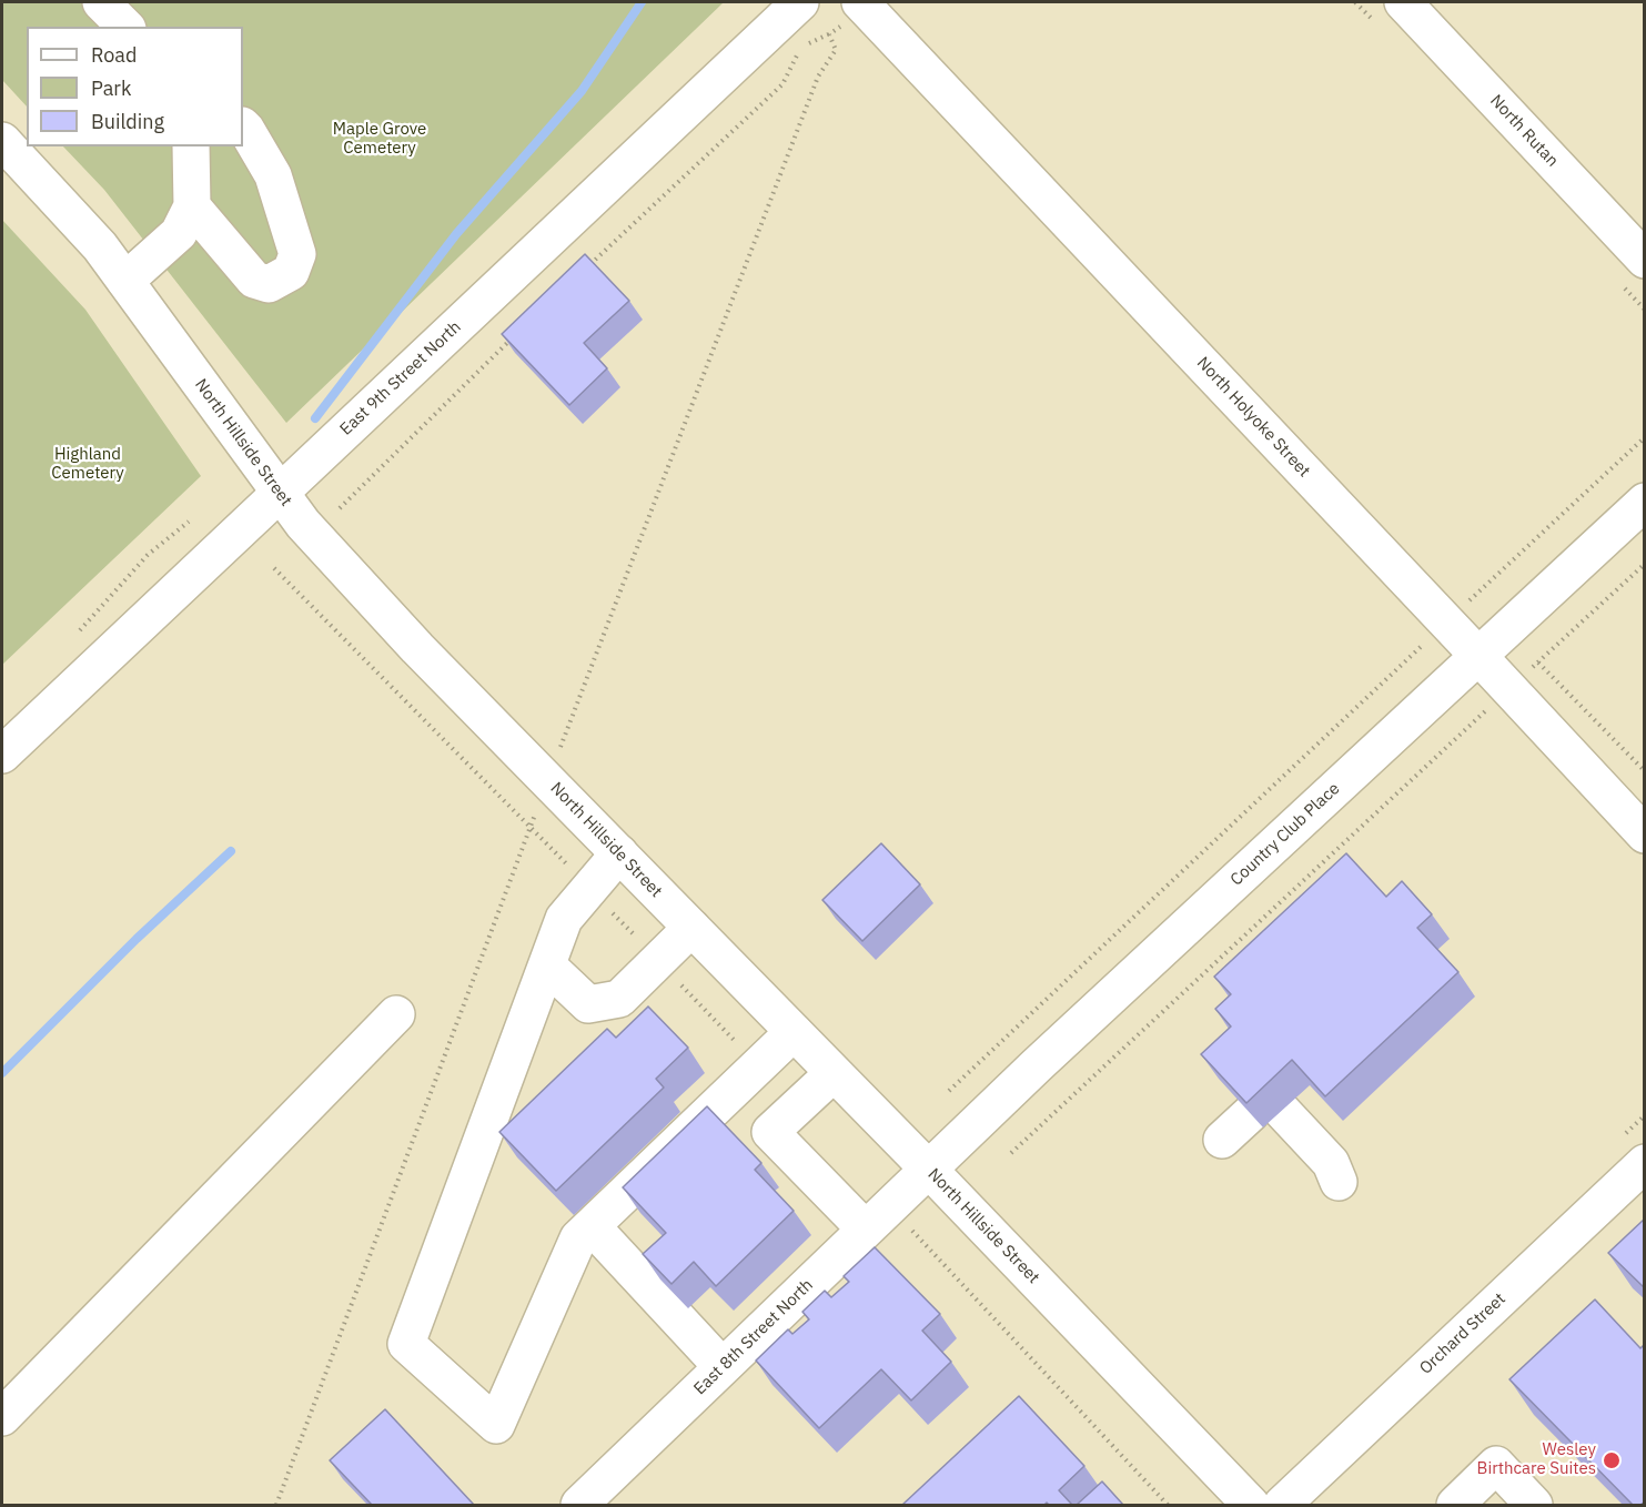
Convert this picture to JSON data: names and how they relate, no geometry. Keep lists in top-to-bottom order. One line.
{"streets":{"street":["North Rutan","East 9th Street North","North Holyoke Street","North Hillside Street","Country Club Place","Orchard Street","East 8th Street North"]},"crossings":[["East 9th Street North","North Hillside Street"],["North Holyoke Street","Country Club Place"],["North Hillside Street","Country Club Place"],["North Hillside Street","East 8th Street North"],["Country Club Place","East 8th Street North"]],"parks":["Maple Grove Cemetery","Highland Cemetery"],"places":["Wesley Birthcare Suites"],"legend":["Road","Park","Building"]}
